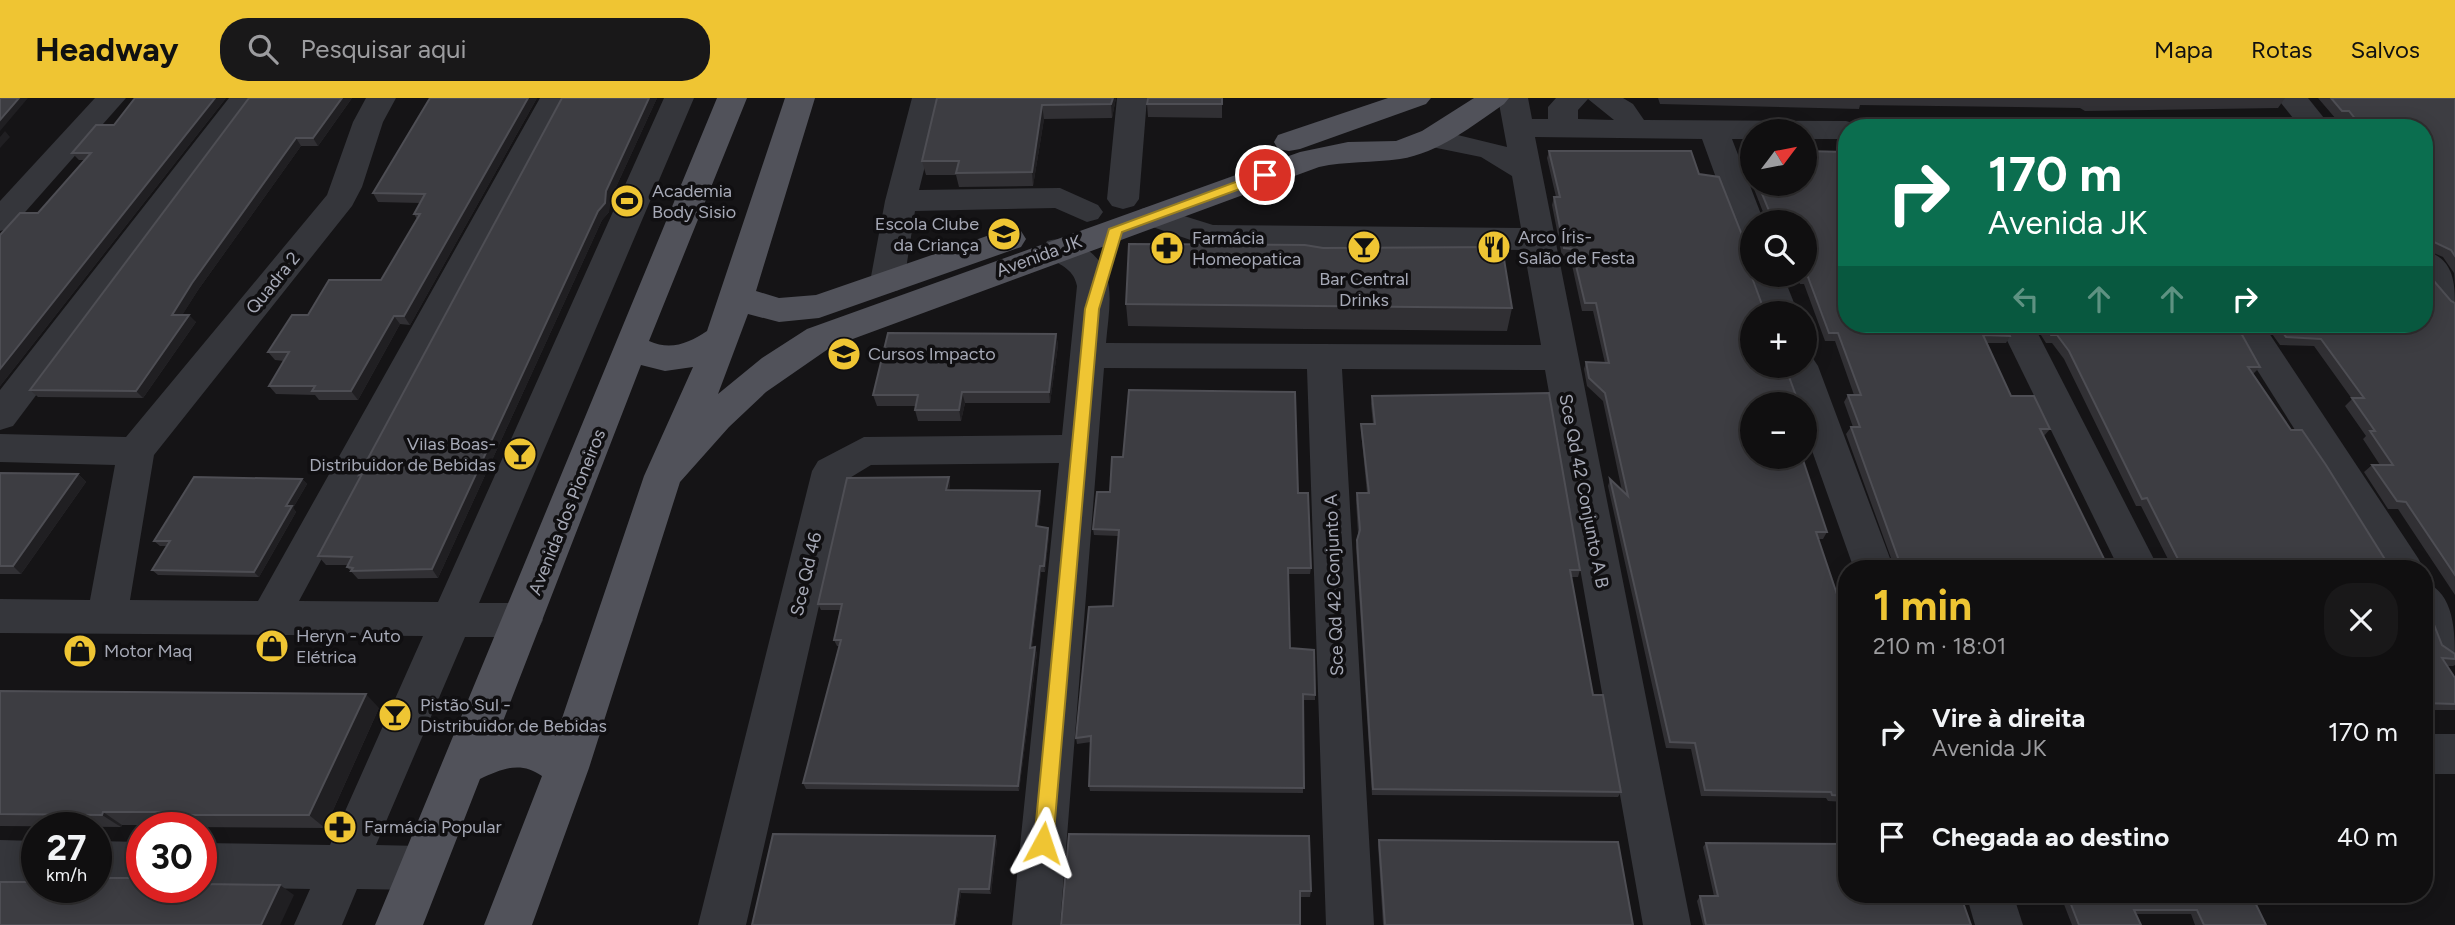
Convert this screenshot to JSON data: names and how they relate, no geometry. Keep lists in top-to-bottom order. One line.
{"streets":{"main road":["Avenida JK","Avenida dos Pioneiros"],"street":["Quadra 2","Sce Qd 42 Conjunto A B","Sce Qd 46","Sce Qd 42 Conjunto A"]},"places":{"sports":["Academia Body Sisio"],"school or university":["Escola Clube da Criança","Cursos Impacto"],"bar":["Bar Central Drinks","Vilas Boas- Distribuidor de Bebidas","Pistão Sul - Distribuidor de Bebidas"],"restaurant":["Arco Íris- Salão de Festa"],"pharmacy":["Farmácia Homeopatica","Farmácia Popular"],"shop":["Heryn - Auto Elétrica","Motor Maq"]},"north":"top right","page":{"header":"Headway","search":"Pesquisar aqui","nav":["Mapa","Rotas","Salvos"],"map_buttons":["+","−"],"turn":["170 m","Avenida JK"],"heading":["1 min","210 m · 18:01"],"list":[{"name":"Vire à direita","note":"Avenida JK","value":"170 m"},{"name":"Chegada ao destino","value":"40 m"}],"speed":"27 km/h","limit":"30"}}
